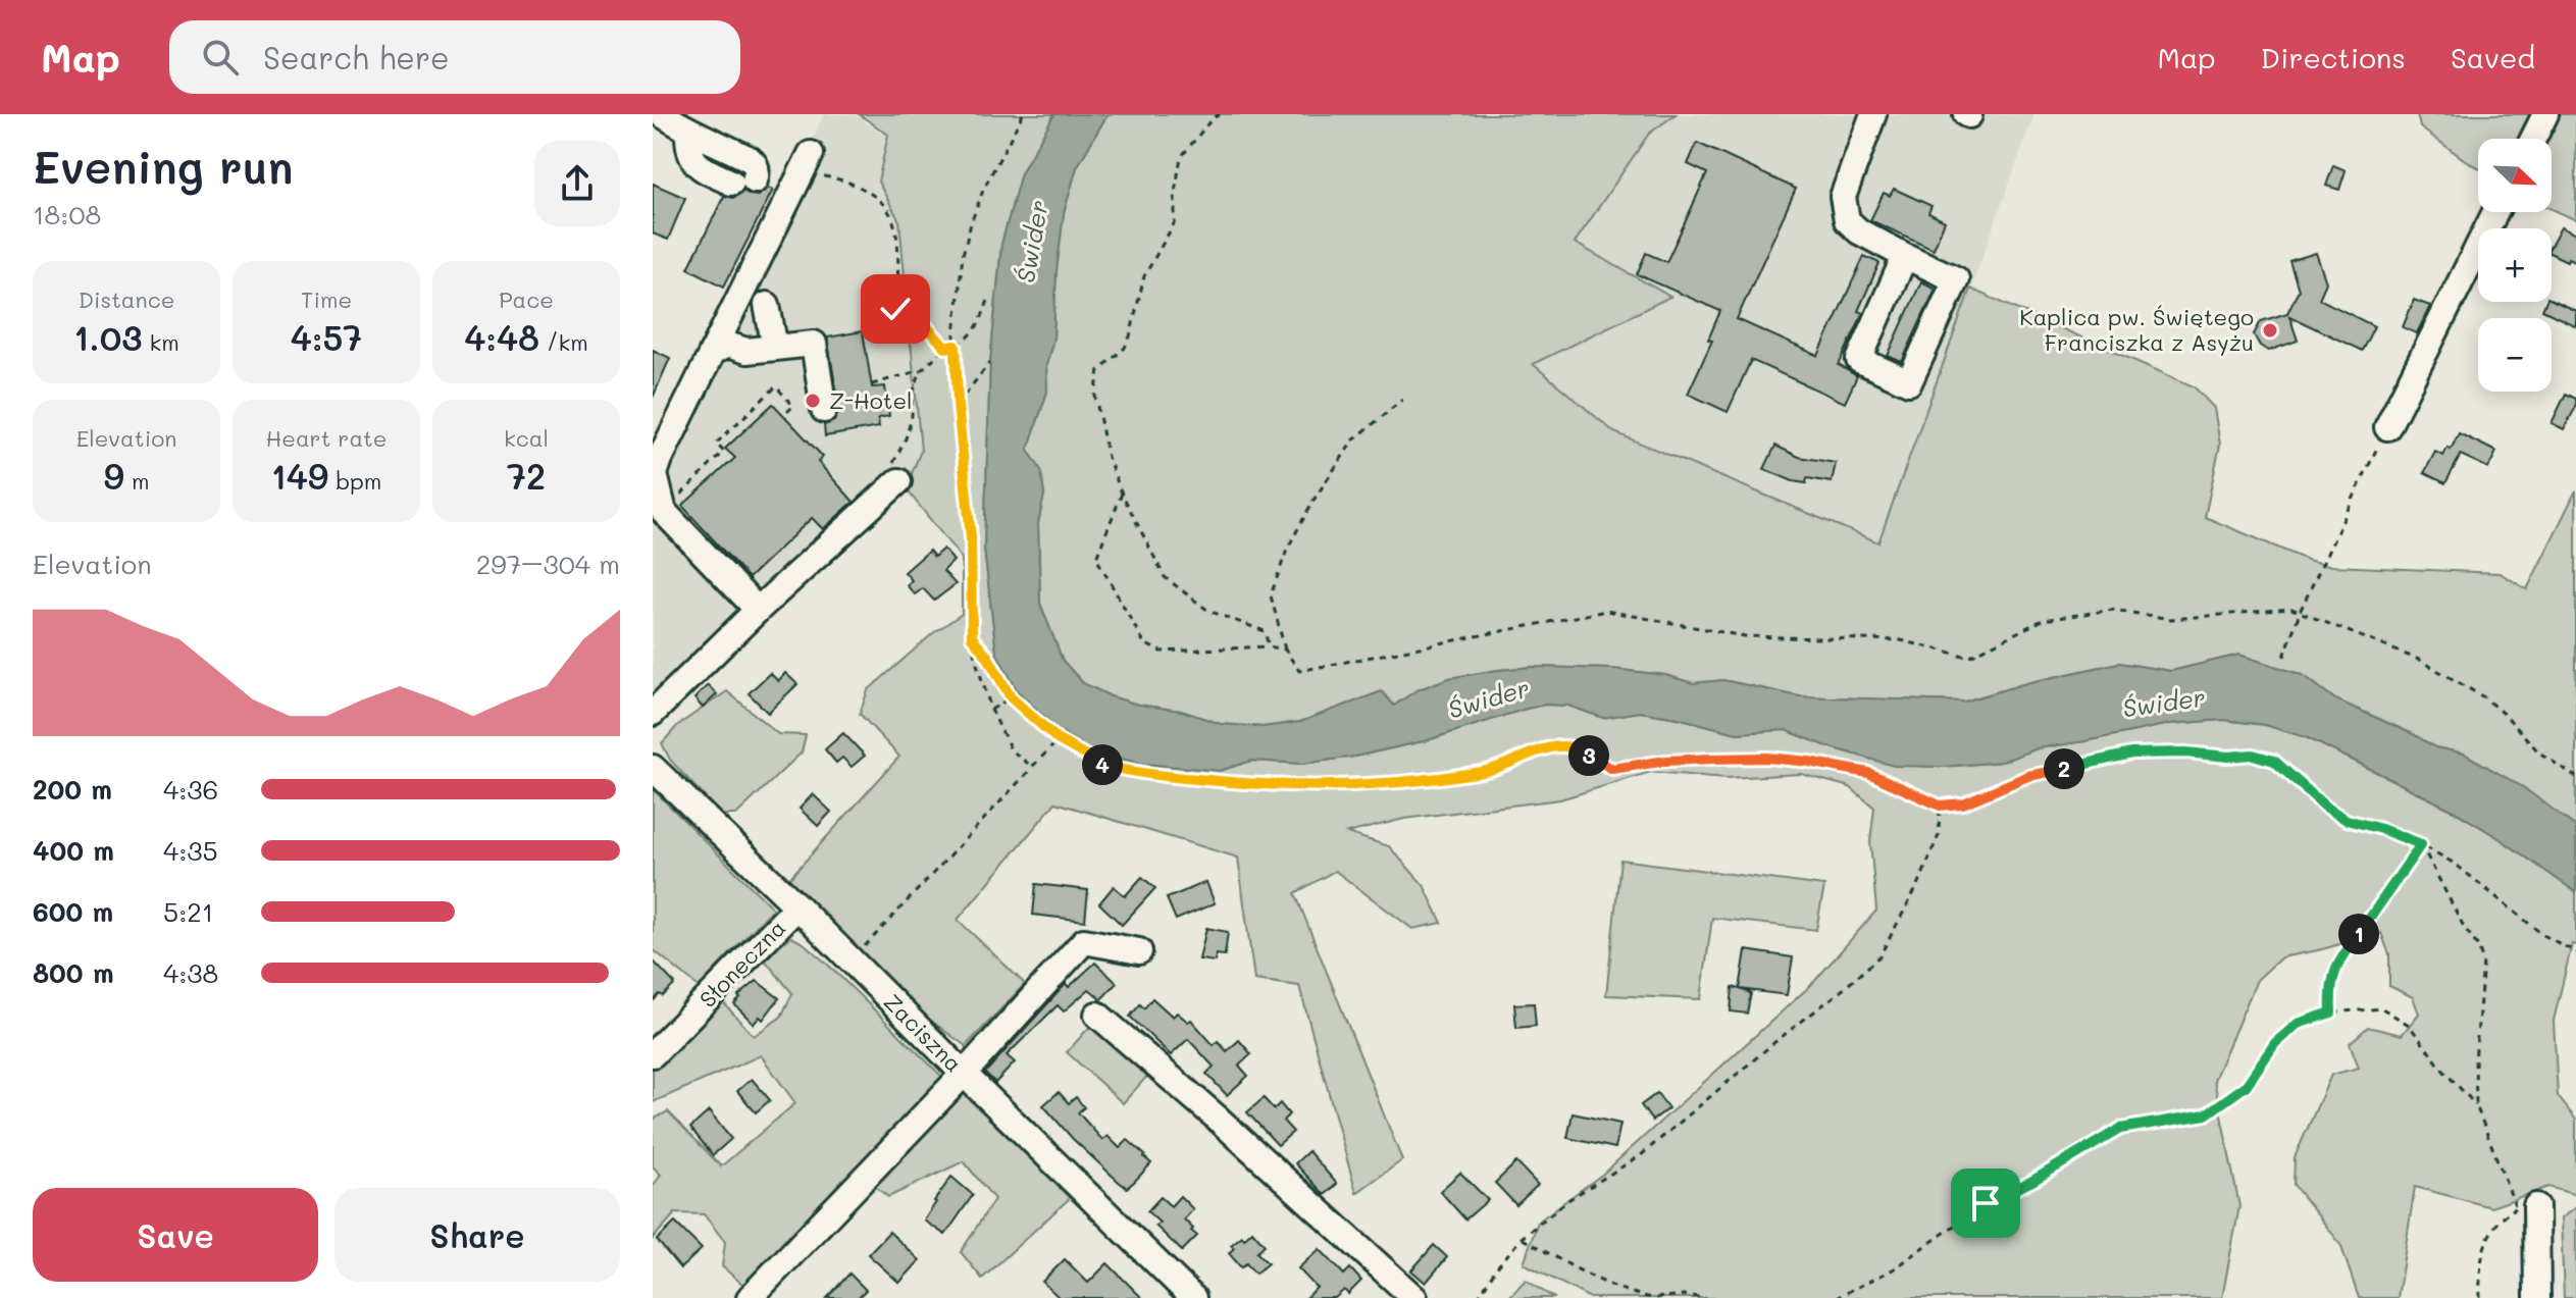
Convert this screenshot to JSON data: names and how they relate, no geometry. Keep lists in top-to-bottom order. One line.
{"streets":{"street":["Słoneczna","Zaciszna"]},"crossings":[["Słoneczna","Zaciszna"]],"water":["Świder"],"places":["Kaplica pw. Świętego Franciszka z Asyżu","Z-Hotel"],"north":"bottom right","page":{"header":"Map","search":"Search here","nav":["Map","Directions","Saved"],"heading":["Evening run","18:08"],"map_buttons":["+","−"],"stats":[["Distance","1.03 km"],["Time","4:57"],["Pace","4:48 /km"],["Elevation","9 m"],["Heart rate","149 bpm"],["kcal","72"]],"chart":["Elevation","297–304 m"],"pins":["3","4","2","1"],"list":[{"name":"200 m","note":"4:36"},{"name":"400 m","note":"4:35"},{"name":"600 m","note":"5:21"},{"name":"800 m","note":"4:38"}],"buttons":["Save","Share"]}}
